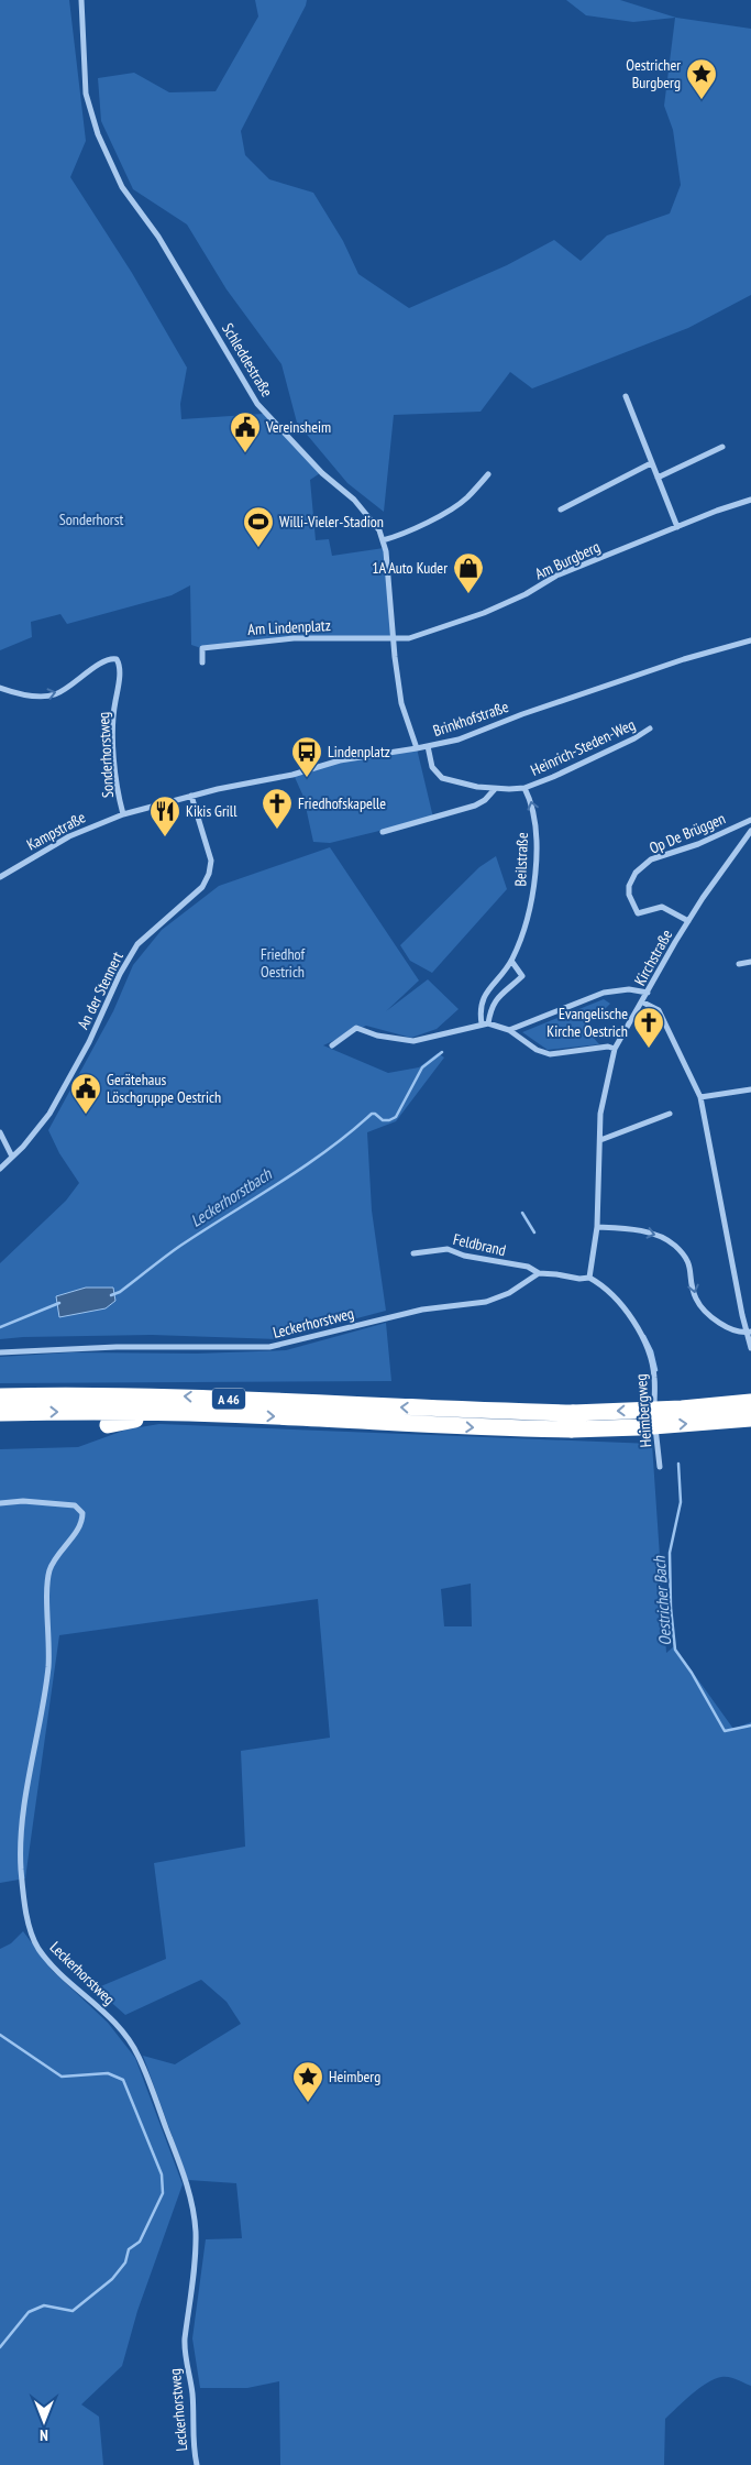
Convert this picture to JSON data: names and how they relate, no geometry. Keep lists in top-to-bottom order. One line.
{"streets":{"highway":["A 46"],"street":["Schleddestraße","Am Burgberg","Am Lindenplatz","Brinkhofstraße","Heinrich-Steden-Weg","Sonderhorstweg","Kampstraße","Op De Brüggen","Beilstraße","Kirchstraße","An der Stennert","Feldbrand","Leckerhorstweg","Heimbergweg"]},"crossings":[["Schleddestraße","Am Burgberg"],["Schleddestraße","Am Lindenplatz"],["Schleddestraße","Brinkhofstraße"],["Am Burgberg","Am Lindenplatz"],["Brinkhofstraße","Kampstraße"],["Brinkhofstraße","An der Stennert"],["Heinrich-Steden-Weg","Beilstraße"],["Sonderhorstweg","Kampstraße"],["Kampstraße","An der Stennert"],["Op De Brüggen","Kirchstraße"],["Kirchstraße","Heimbergweg"],["Feldbrand","Leckerhorstweg"]],"one_way":["Beilstraße"],"water":["Leckerhorstbach","Oestricher Bach"],"parks":["Sonderhorst","Friedhof Oestrich"],"places":{"place":["Oestricher Burgberg","Heimberg"],"public building":["Vereinsheim","Gerätehaus Löschgruppe Oestrich"],"sports":["Willi-Vieler-Stadion"],"shop":["1A Auto Kuder"],"bus stop":["Lindenplatz"],"church":["Friedhofskapelle","Evangelische Kirche Oestrich"],"restaurant":["Kikis Grill"]},"north":"bottom"}
